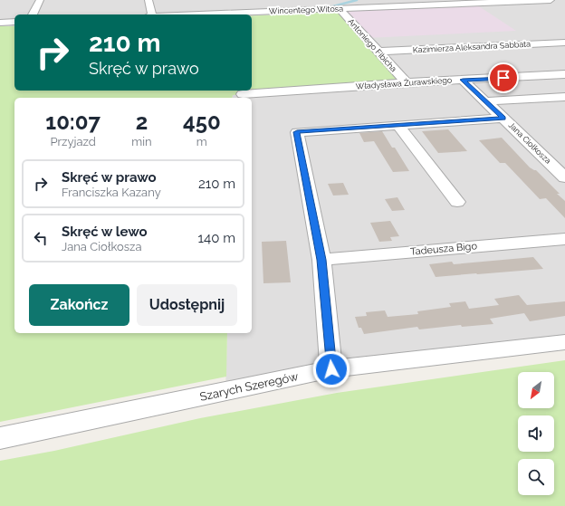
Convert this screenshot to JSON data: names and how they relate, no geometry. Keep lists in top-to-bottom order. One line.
{"streets":{"street":["Wincentego Witosa","Antoniego Fibicha","Kazimierza Aleksandra Sabbata","Władysława Żurawskiego","Jana Ciołkosza","Tadeusza Bigo","Szarych Szeregów"]},"crossings":[["Wincentego Witosa","Antoniego Fibicha"],["Antoniego Fibicha","Kazimierza Aleksandra Sabbata"],["Antoniego Fibicha","Władysława Żurawskiego"],["Władysława Żurawskiego","Jana Ciołkosza"]],"north":"bottom left","page":{"turn":["210 m","Skręć w prawo"],"eta":["10:07","Przyjazd","2","min","450","m"],"list":[{"name":"Skręć w prawo","note":"Franciszka Kazany","value":"210 m"},{"name":"Skręć w lewo","note":"Jana Ciołkosza","value":"140 m"}],"buttons":["Zakończ","Udostępnij"]}}
